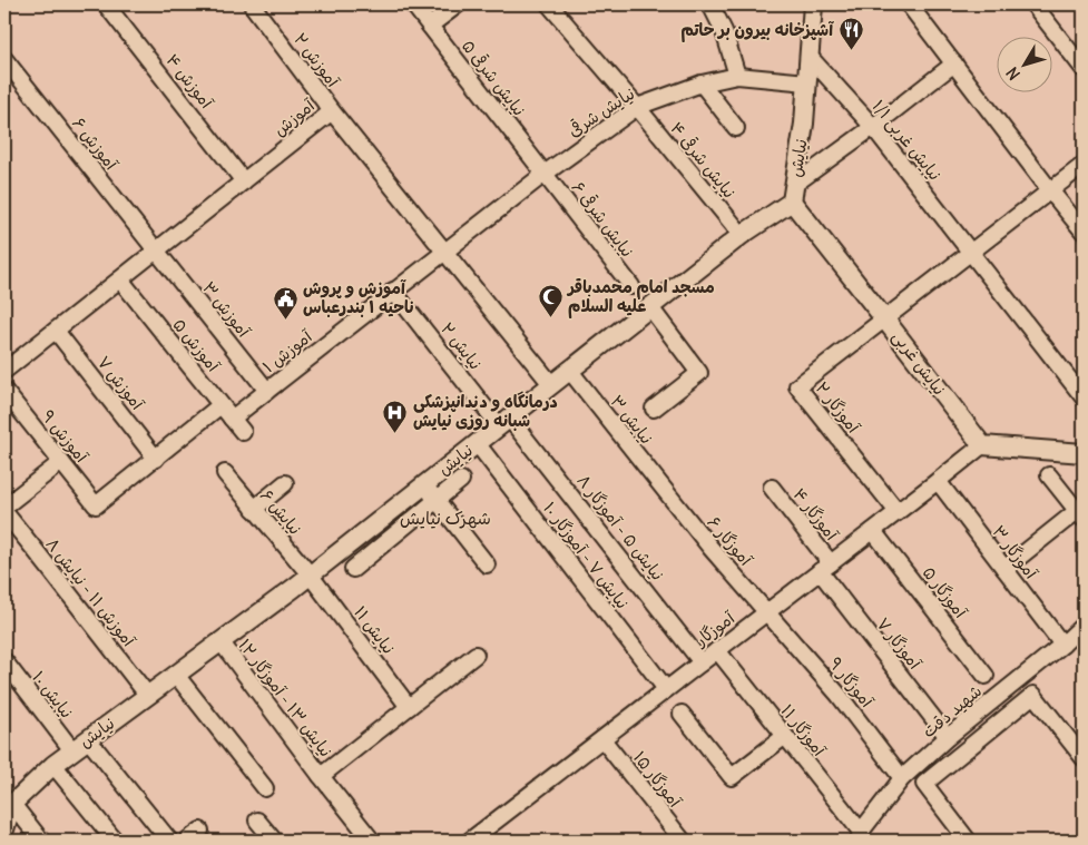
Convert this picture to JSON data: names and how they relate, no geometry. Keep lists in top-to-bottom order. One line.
{"streets":{"street":["آموزش ۲","نیایش شرقی ۵","آموزش ۴","نیایش شرقی","آموزش","نیایش غربی ۱/۱","آموزش ۶","نیایش","نیایش شرقی ۴","نیایش شرقی ۶","آموزش ۳","آموزش ۵","نیایش ۲","آموزش ۱","نیایش غربی","آموزش ۷","آموزگار ۲","نیایش ۳","آموزش ۹","نیایش ۶","آموزگار ۴","نیایش ۵ - آموزگار ۸","آموزگار ۶","آموزگار ۳","نیایش ۷ - آموزگار ۱۰","آموزش ۱۱ - نیایش ۸","آموزگار ۵","آموزگار","نیایش ۱۱","آموزگار ۷","آموزگار ۹","نیایش ۱۰","نیایش ۱۳ - آموزگار ۱۲","شهید دقت","آموزگار ۱۱","آموزگار ۱۵"]},"crossings":[["آموزش ۲","آموزش"],["نیایش شرقی ۵","نیایش شرقی"],["نیایش شرقی ۵","نیایش شرقی ۶"],["آموزش ۴","آموزش"],["نیایش شرقی","آموزش"],["نیایش شرقی","نیایش"],["نیایش شرقی","نیایش شرقی ۴"],["نیایش شرقی","نیایش شرقی ۶"],["نیایش شرقی","آموزش ۱"],["آموزش","آموزش ۶"],["آموزش","نیایش"],["آموزش","آموزش ۳"],["آموزش","آموزش ۵"],["آموزش","آموزش ۱"],["آموزش","آموزش ۷"],["نیایش غربی ۱/۱","نیایش"],["آموزش ۶","آموزش ۳"],["نیایش","نیایش شرقی ۴"],["نیایش","نیایش ۲"],["نیایش","نیایش غربی"],["نیایش","نیایش ۳"],["نیایش","نیایش ۶"],["نیایش","نیایش ۵ - آموزگار ۸"],["نیایش","نیایش ۷ - آموزگار ۱۰"],["نیایش","آموزش ۱۱ - نیایش ۸"],["نیایش","نیایش ۱۱"],["نیایش","نیایش ۱۰"],["نیایش","نیایش ۱۳ - آموزگار ۱۲"],["آموزش ۳","آموزش ۱"],["آموزش ۵","آموزش ۱"],["نیایش ۲","آموزش ۱"],["نیایش ۲","نیایش ۵ - آموزگار ۸"],["نیایش غربی","آموزگار ۲"],["نیایش غربی","آموزگار"],["آموزش ۷","آموزش ۹"],["آموزگار ۲","آموزگار"],["نیایش ۳","آموزگار ۶"],["نیایش ۶","نیایش ۱۱"],["آموزگار ۴","آموزگار"],["آموزگار ۴","آموزگار ۷"],["نیایش ۵ - آموزگار ۸","آموزگار"],["آموزگار ۶","آموزگار"],["آموزگار ۶","آموزگار ۹"],["آموزگار ۳","آموزگار"],["آموزگار ۳","شهید دقت"],["نیایش ۷ - آموزگار ۱۰","آموزگار"],["آموزگار ۵","آموزگار"],["آموزگار","آموزگار ۷"],["آموزگار","آموزگار ۹"],["آموزگار","آموزگار ۱۱"],["آموزگار","آموزگار ۱۵"],["آموزگار ۷","شهید دقت"],["آموزگار ۹","شهید دقت"],["شهید دقت","آموزگار ۱۱"]],"districts":["شهرک نیایش"],"places":{"restaurant":["آشپزخانه بیرون بر حاتم"],"mosque":["مسجد امام محمدباقر علیه السلام"],"public building":["آموزش و پروش ناحیه ۱ بندرعباس"],"hospital":["درمانگاه و دندانپزشکی شبانه روزی نیایش"]},"north":"bottom left"}
